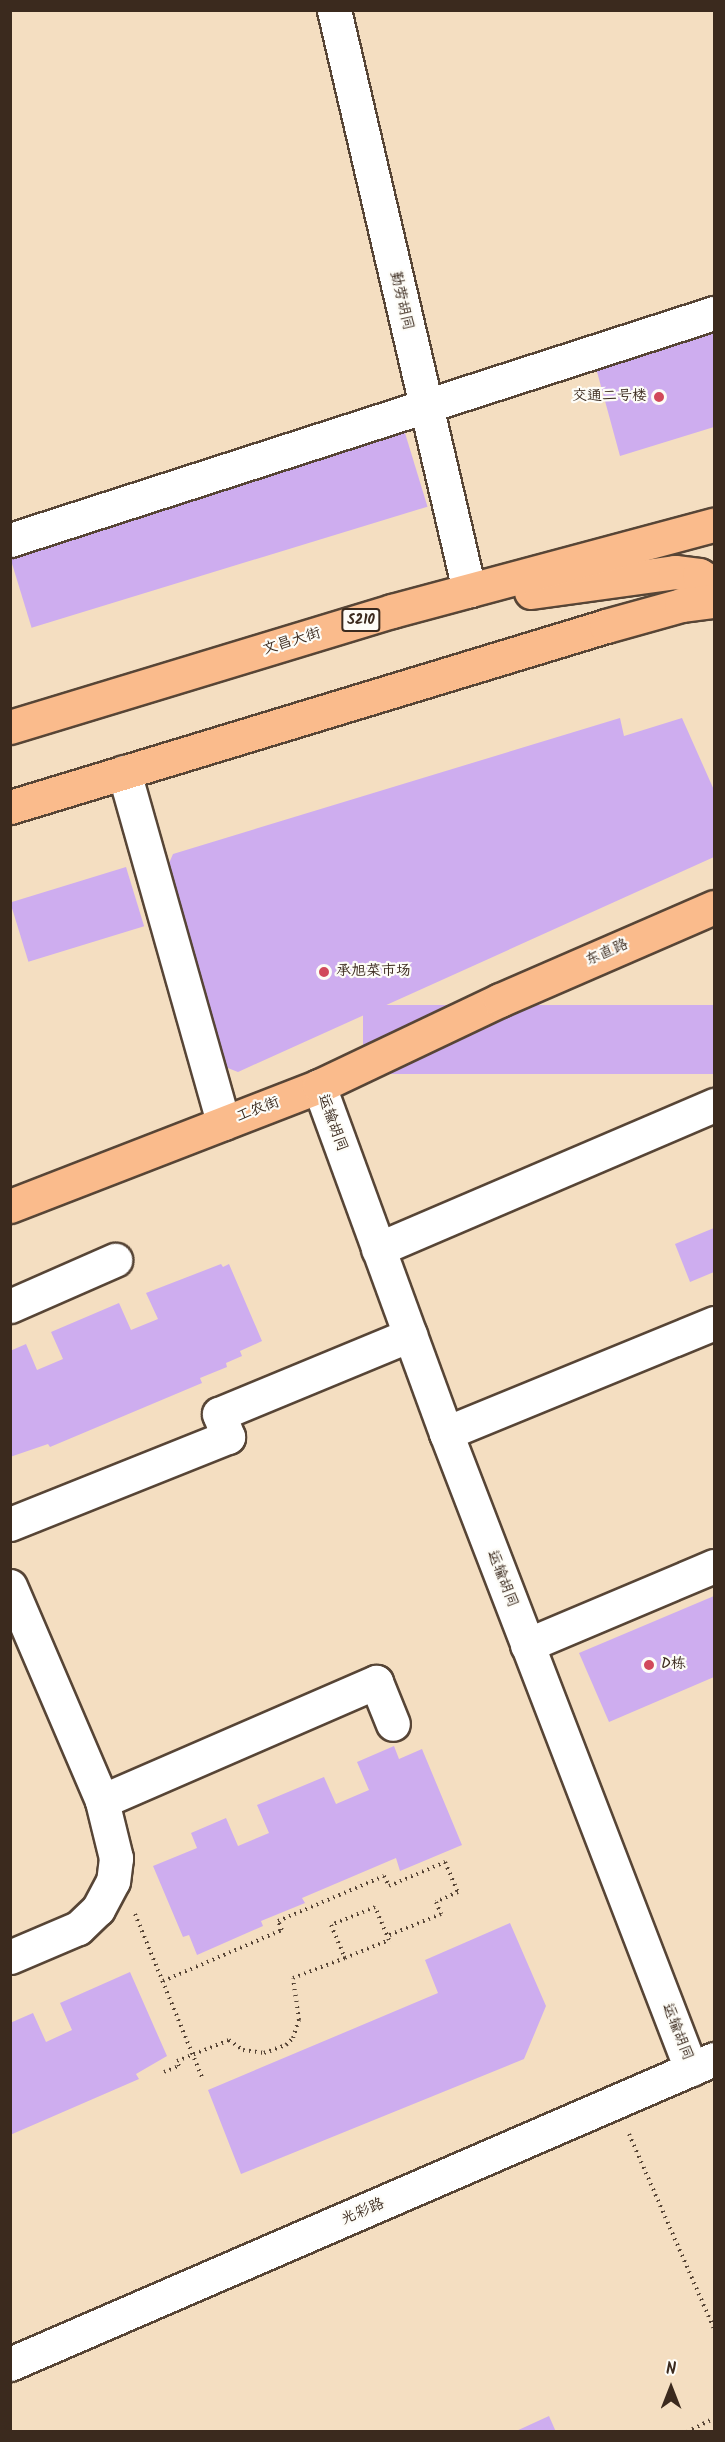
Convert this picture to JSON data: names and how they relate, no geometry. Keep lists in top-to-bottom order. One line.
{"streets":{"main road":["S210","文昌大街","东直路","工农街"],"street":["勤劳胡同","运输胡同","光彩路"]},"crossings":[["勤劳胡同","文昌大街"],["东直路","工农街"],["工农街","运输胡同"],["运输胡同","光彩路"]],"places":["交通二号楼","承旭菜市场","D栋"],"north":"top"}
